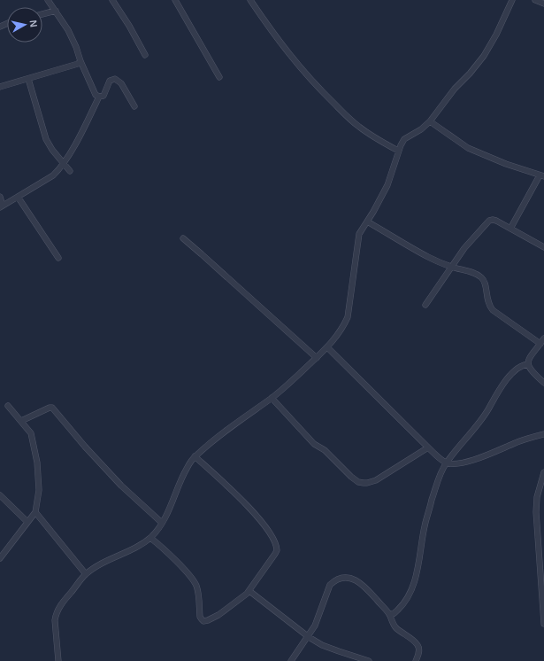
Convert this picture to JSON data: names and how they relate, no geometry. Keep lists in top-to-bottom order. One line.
{"north":"right"}
